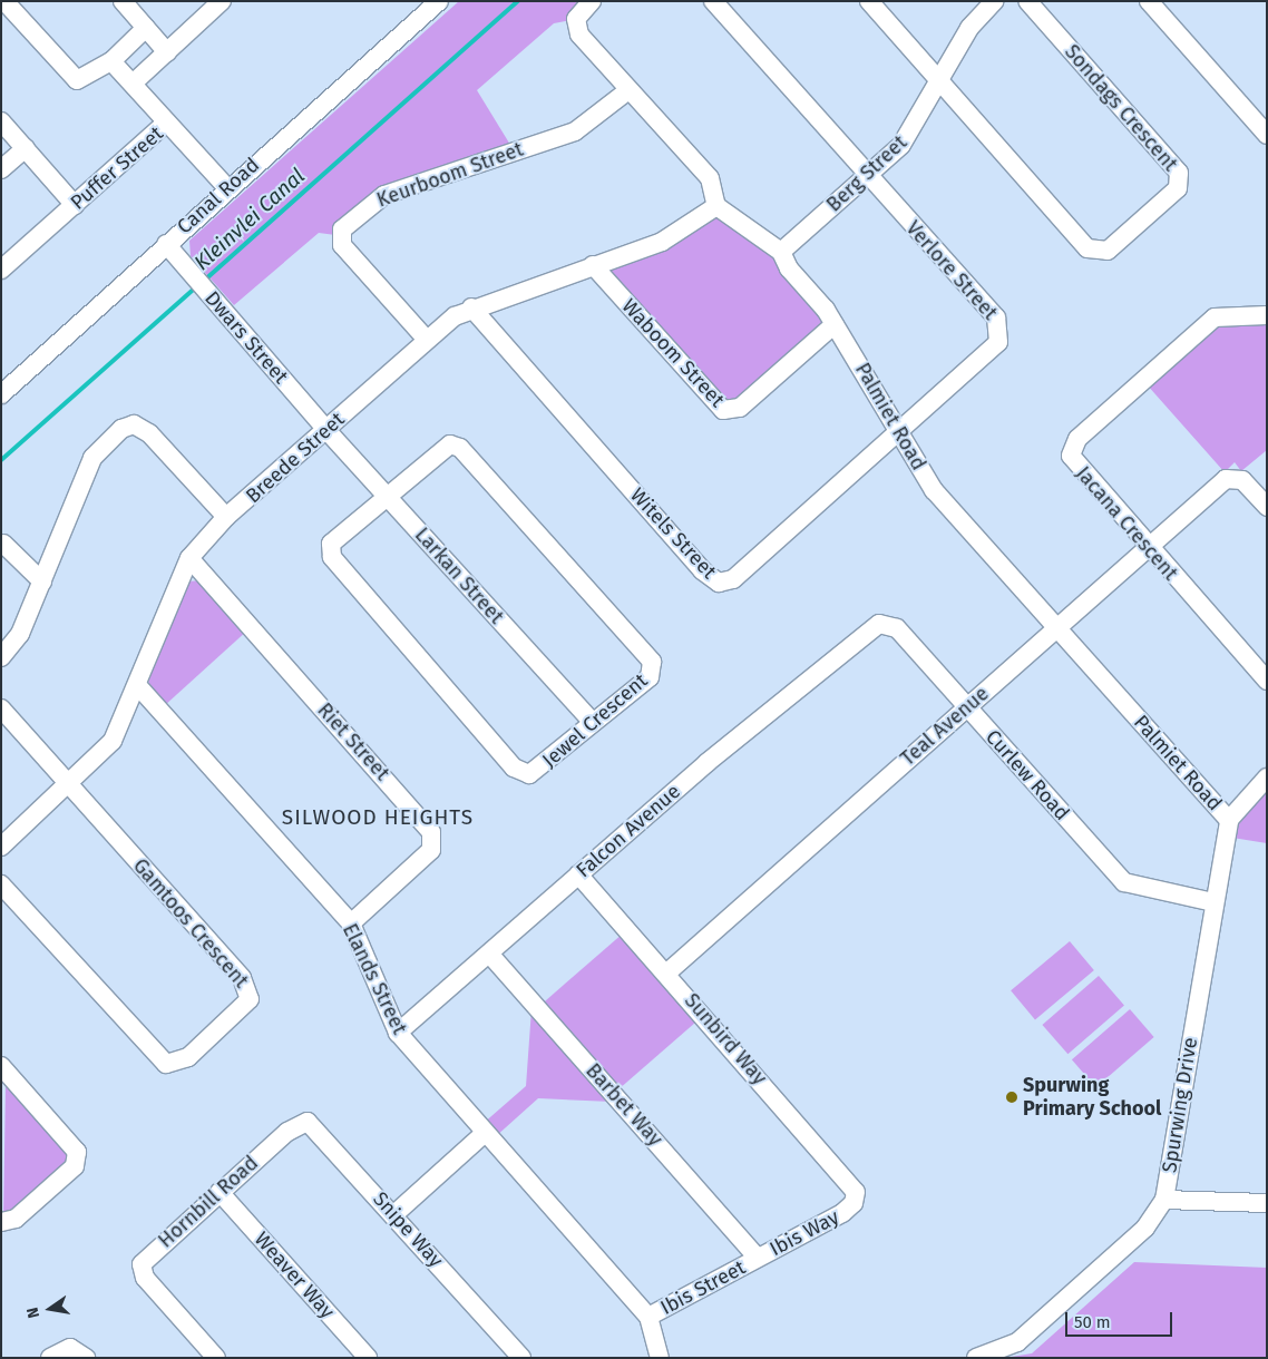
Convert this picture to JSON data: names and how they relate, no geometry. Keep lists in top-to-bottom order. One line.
{"streets":{"street":["Sondags Crescent","Puffer Street","Berg Street","Keurboom Street","Canal Road","Verlore Street","Dwars Street","Waboom Street","Palmiet Road","Breede Street","Jacana Crescent","Witels Street","Larkan Street","Jewel Crescent","Teal Avenue","Riet Street","Curlew Road","Falcon Avenue","Gamtoos Crescent","Elands Street","Sunbird Way","Barbet Way","Spurwing Drive","Hornbill Road","Snipe Way","Ibis Way","Weaver Way","Ibis Street"]},"crossings":[["Sondags Crescent","Berg Street"],["Puffer Street","Canal Road"],["Berg Street","Verlore Street"],["Berg Street","Palmiet Road"],["Keurboom Street","Breede Street"],["Canal Road","Dwars Street"],["Verlore Street","Palmiet Road"],["Verlore Street","Witels Street"],["Dwars Street","Breede Street"],["Dwars Street","Larkan Street"],["Waboom Street","Palmiet Road"],["Waboom Street","Breede Street"],["Palmiet Road","Breede Street"],["Palmiet Road","Witels Street"],["Palmiet Road","Teal Avenue"],["Palmiet Road","Spurwing Drive"],["Breede Street","Witels Street"],["Breede Street","Larkan Street"],["Breede Street","Riet Street"],["Breede Street","Gamtoos Crescent"],["Breede Street","Elands Street"],["Jacana Crescent","Teal Avenue"],["Larkan Street","Jewel Crescent"],["Teal Avenue","Curlew Road"],["Teal Avenue","Sunbird Way"],["Riet Street","Elands Street"],["Curlew Road","Falcon Avenue"],["Curlew Road","Spurwing Drive"],["Falcon Avenue","Elands Street"],["Falcon Avenue","Sunbird Way"],["Falcon Avenue","Barbet Way"],["Elands Street","Ibis Street"],["Sunbird Way","Ibis Way"],["Barbet Way","Ibis Way"],["Barbet Way","Ibis Street"],["Hornbill Road","Snipe Way"],["Hornbill Road","Weaver Way"],["Ibis Way","Ibis Street"]],"districts":["SILWOOD HEIGHTS"],"water":["Kleinvlei Canal"],"places":["Spurwing Primary School"],"scale_bar":"50 m","north":"left"}
